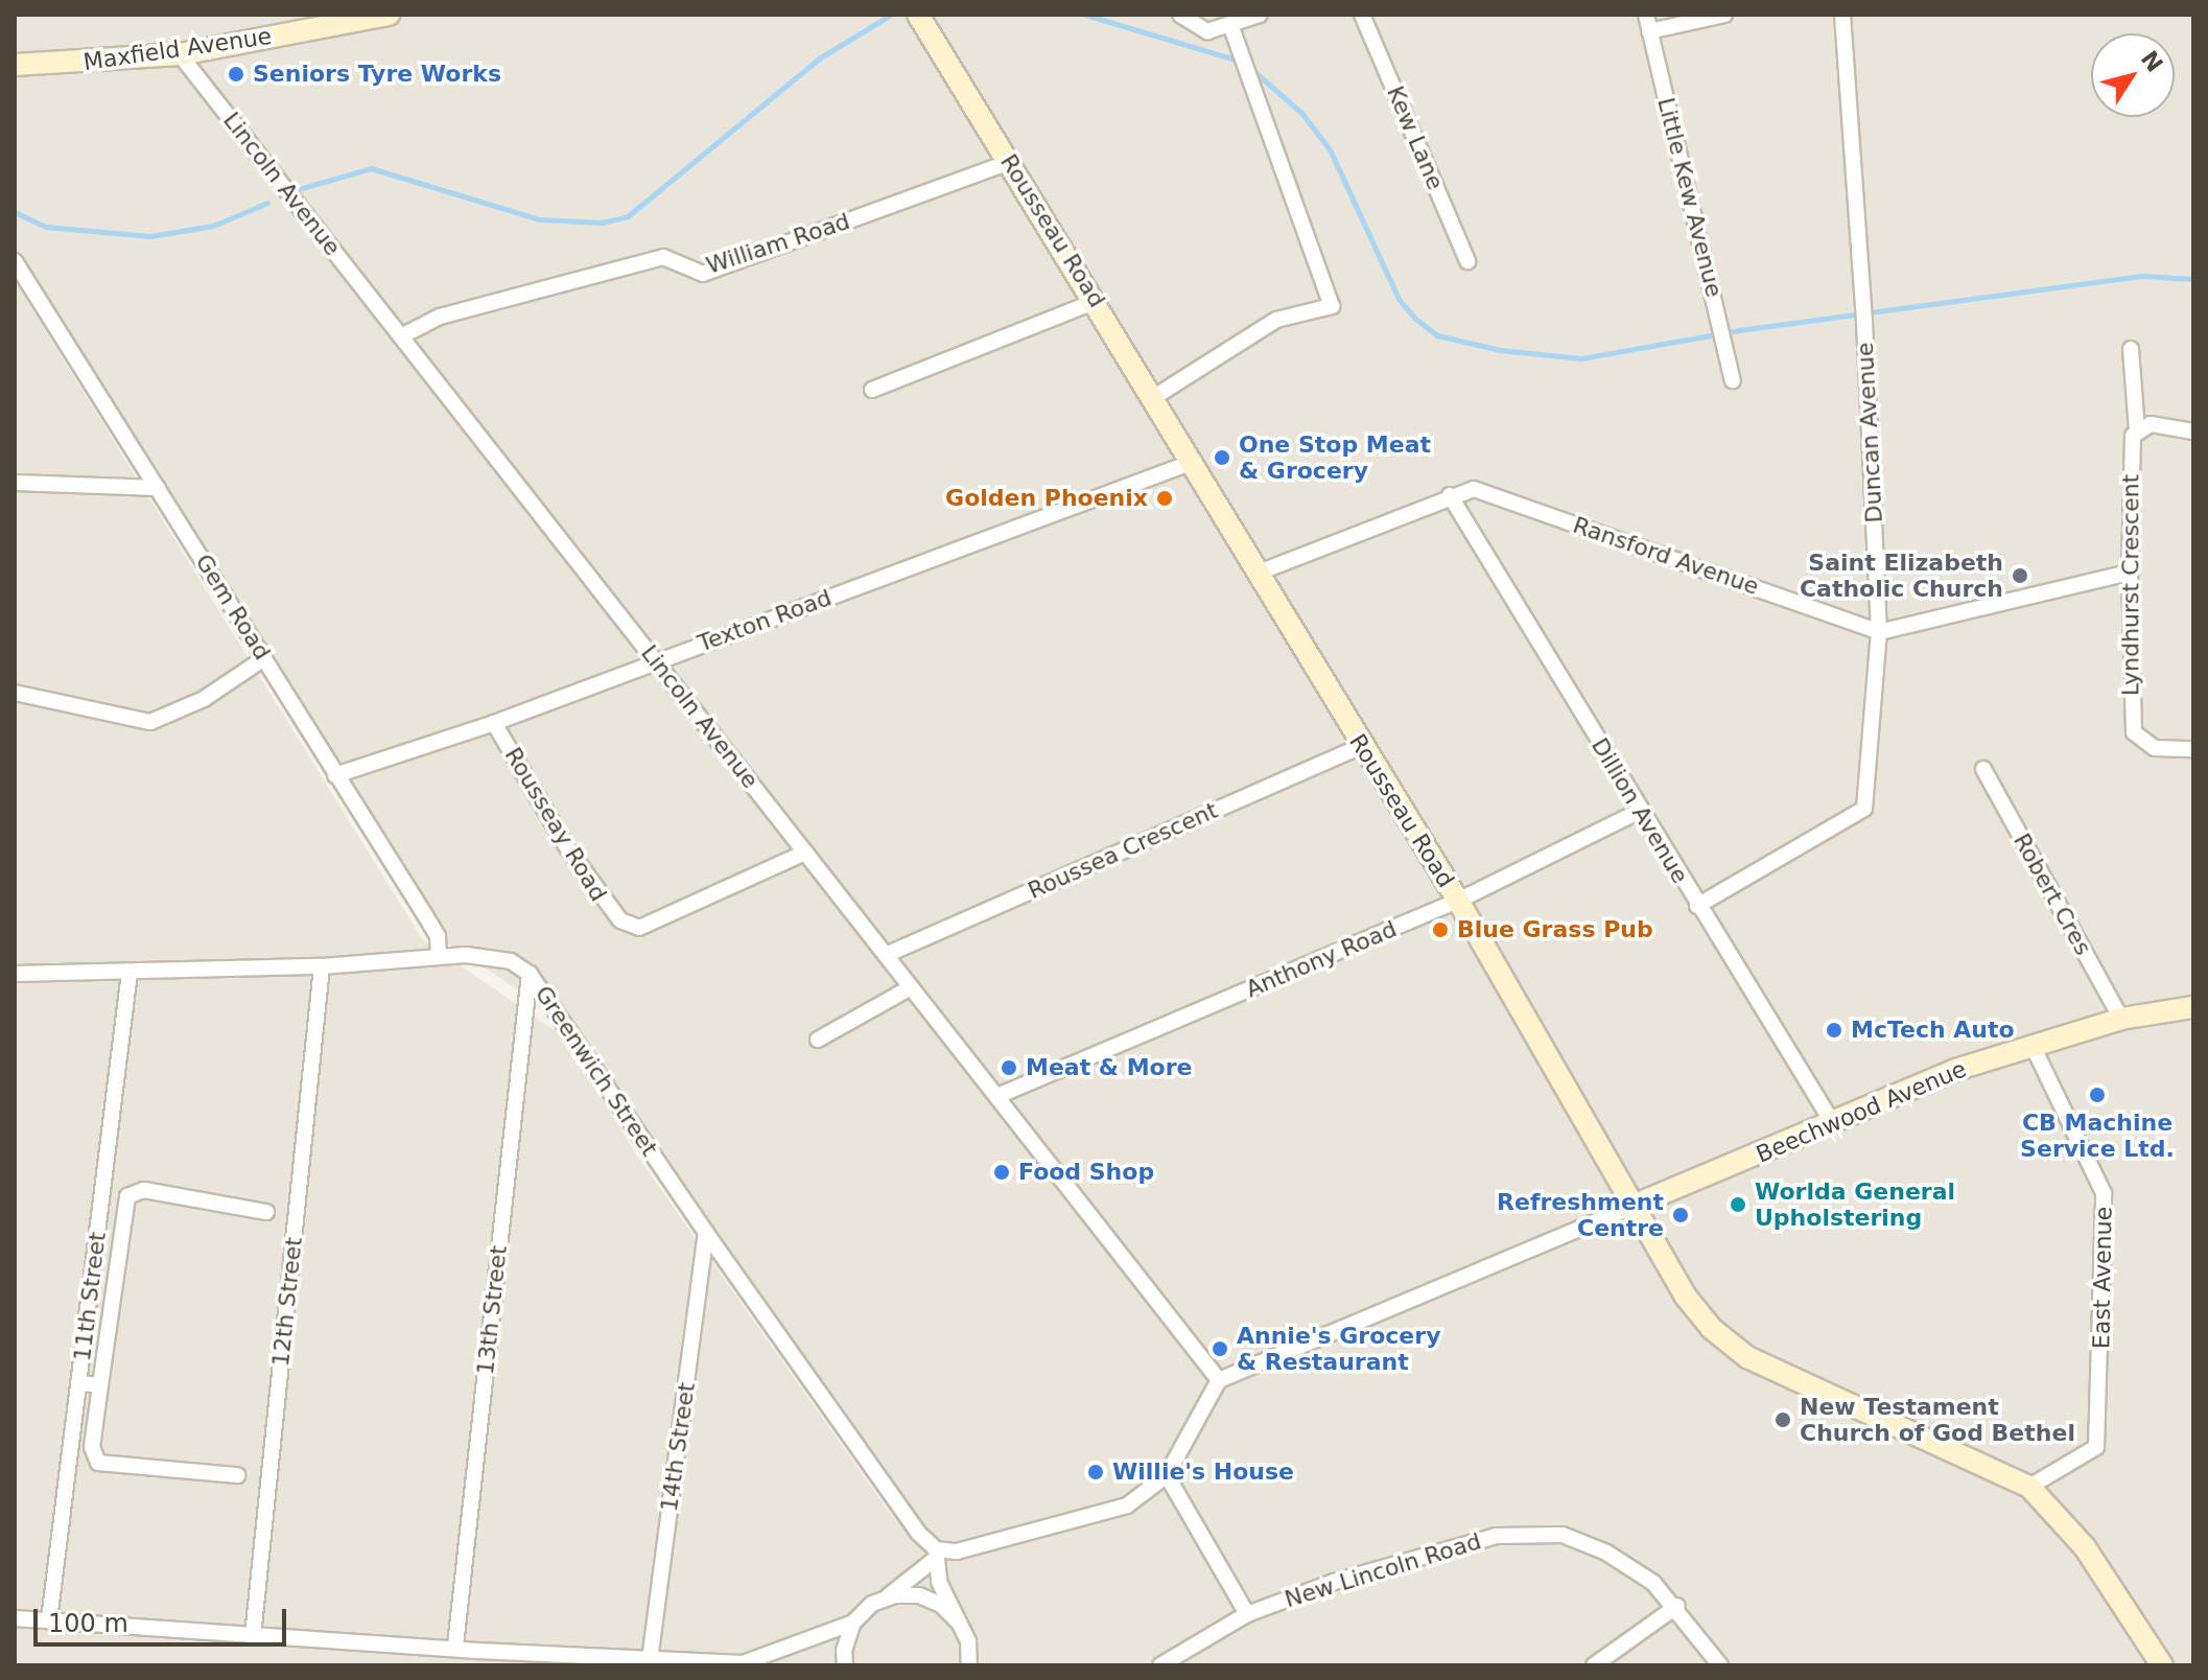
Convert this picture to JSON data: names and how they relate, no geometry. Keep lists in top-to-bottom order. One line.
{"streets":{"street":["Maxfield Avenue","Kew Lane","Lincoln Avenue","Little Kew Avenue","Rousseau Road","William Road","Duncan Avenue","Ransford Avenue","Lyndhurst Crescent","Gem Road","Texton Road","Dillion Avenue","Rousseay Road","Roussea Crescent","Robert Cres","Anthony Road","Greenwich Street","Beechwood Avenue","East Avenue","11th Street","12th Street","13th Street","14th Street","New Lincoln Road"]},"crossings":[["Maxfield Avenue","Lincoln Avenue"],["Lincoln Avenue","William Road"],["Lincoln Avenue","Texton Road"],["Lincoln Avenue","Rousseay Road"],["Lincoln Avenue","Roussea Crescent"],["Lincoln Avenue","Anthony Road"],["Rousseau Road","William Road"],["Rousseau Road","Ransford Avenue"],["Rousseau Road","Texton Road"],["Rousseau Road","Roussea Crescent"],["Rousseau Road","Anthony Road"],["Rousseau Road","Beechwood Avenue"],["Rousseau Road","East Avenue"],["Duncan Avenue","Ransford Avenue"],["Duncan Avenue","Dillion Avenue"],["Ransford Avenue","Dillion Avenue"],["Gem Road","Texton Road"],["Gem Road","Greenwich Street"],["Texton Road","Rousseay Road"],["Dillion Avenue","Anthony Road"],["Dillion Avenue","Beechwood Avenue"],["Robert Cres","Beechwood Avenue"],["Greenwich Street","11th Street"],["Greenwich Street","12th Street"],["Greenwich Street","13th Street"],["Greenwich Street","14th Street"],["Beechwood Avenue","East Avenue"]],"places":["Seniors Tyre Works","One Stop Meat & Grocery","Golden Phoenix","Saint Elizabeth Catholic Church","Blue Grass Pub","McTech Auto","Meat & More","CB Machine Service Ltd.","Food Shop","Worlda General Upholstering","Refreshment Centre","Annie's Grocery & Restaurant","New Testament Church of God Bethel","Willie's House"],"scale_bar":"100 m","north":"top right"}
